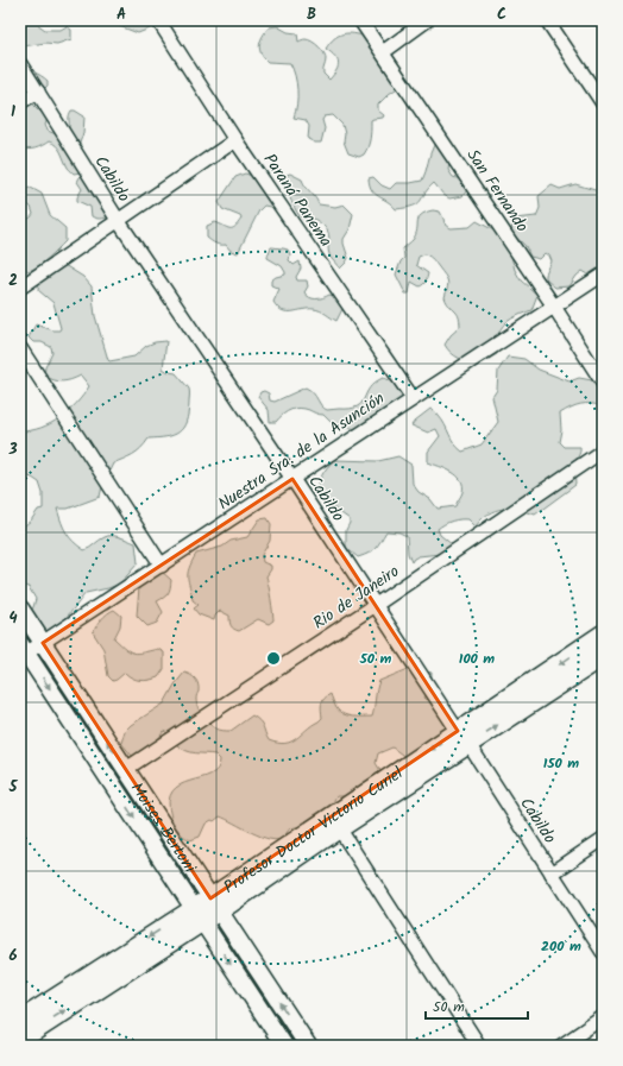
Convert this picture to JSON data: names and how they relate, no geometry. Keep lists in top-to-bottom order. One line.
{"streets":{"main road":["Profesor Doctor Victorio Curiel"],"street":["Cabildo","San Fernando","Paraná Panema","Nuestra Sra. de la Asunción","Rio de Janeiro","Moises Bertoni"]},"crossings":[["Cabildo","Nuestra Sra. de la Asunción"],["Cabildo","Rio de Janeiro"],["Cabildo","Profesor Doctor Victorio Curiel"],["San Fernando","Nuestra Sra. de la Asunción"],["Paraná Panema","Nuestra Sra. de la Asunción"],["Nuestra Sra. de la Asunción","Moises Bertoni"],["Rio de Janeiro","Moises Bertoni"],["Moises Bertoni","Profesor Doctor Victorio Curiel"]],"scale_bar":"50 m","grid":{"columns":["A","B","C"],"rows":["1","2","3","4","5","6"]},"rings":["50 m","100 m","150 m","200 m"]}
